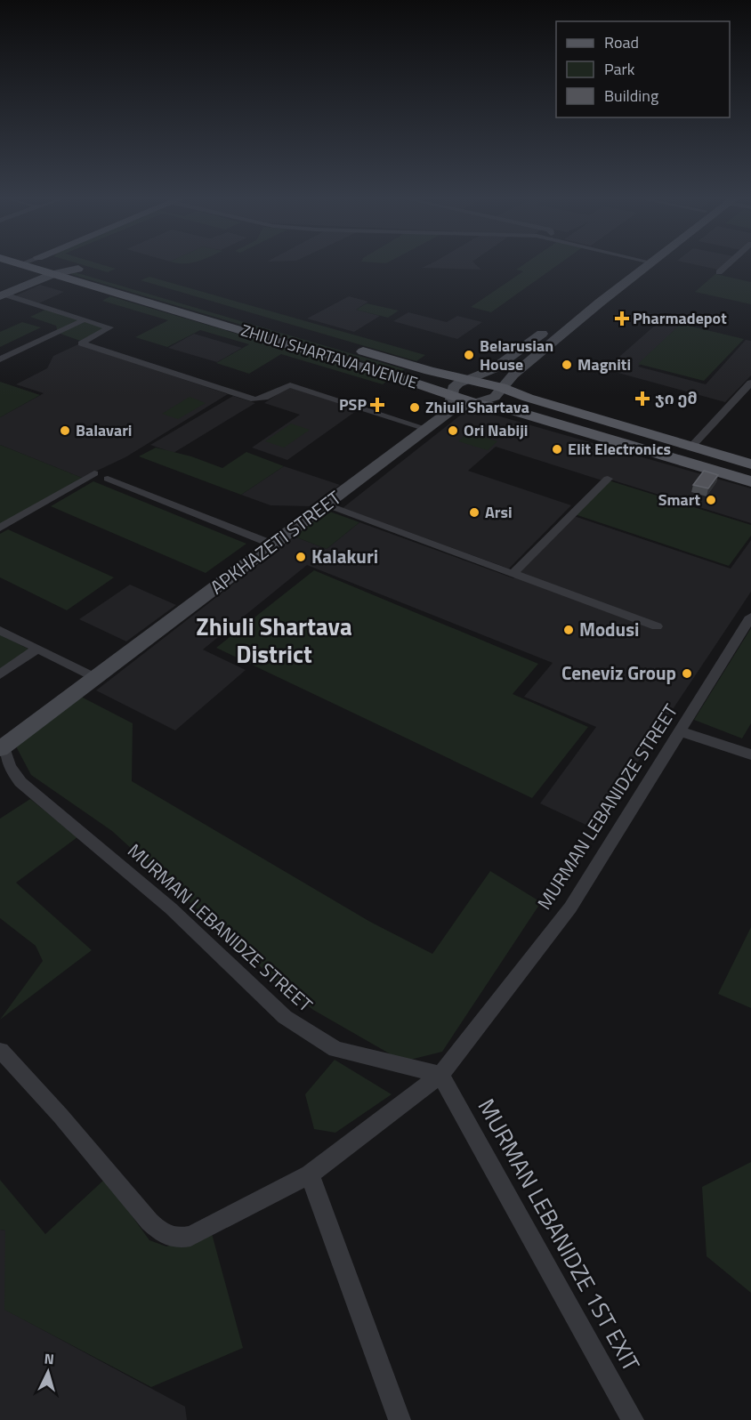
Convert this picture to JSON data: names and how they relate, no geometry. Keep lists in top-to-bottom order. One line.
{"streets":{"main road":["ZHIULI SHARTAVA AVENUE","APKHAZETI STREET"],"street":["MURMAN LEBANIDZE STREET","MURMAN LEBANIDZE 1ST EXIT"]},"crossings":[["ZHIULI SHARTAVA AVENUE","APKHAZETI STREET"],["APKHAZETI STREET","MURMAN LEBANIDZE STREET"],["MURMAN LEBANIDZE STREET","MURMAN LEBANIDZE 1ST EXIT"]],"districts":["Zhiuli Shartava District"],"places":{"health":["Pharmadepot","ჯი ემ","PSP"],"other":["Belarusian House","Magniti","Zhiuli Shartava","Balavari","Ori Nabiji","Elit Electronics","Smart","Arsi","Kalakuri","Modusi","Ceneviz Group"]},"legend":["Road","Park","Building"],"north":"top"}
